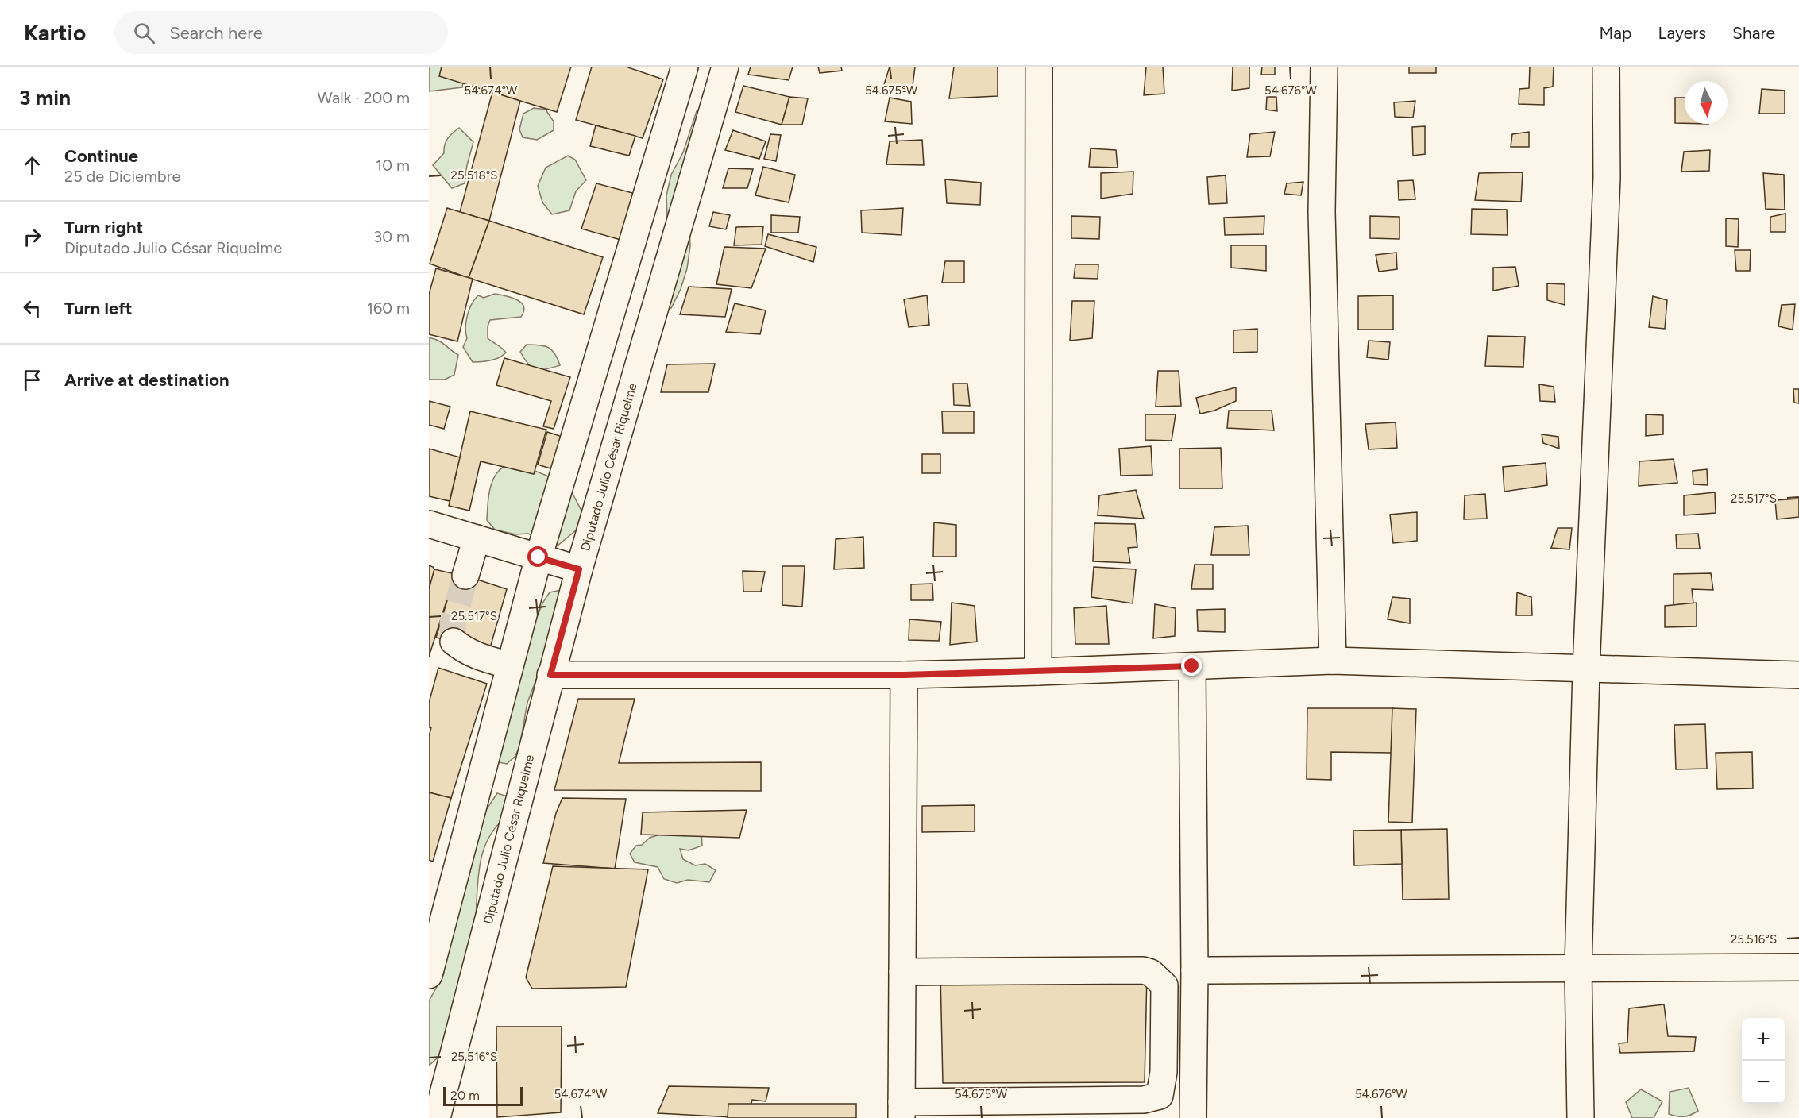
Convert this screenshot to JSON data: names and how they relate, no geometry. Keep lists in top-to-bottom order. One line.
{"streets":{"street":["Diputado Julio César Riquelme"]},"scale_bar":"20 m","north":"bottom","page":{"header":"Kartio","search":"Search here","nav":["Map","Layers","Share"],"heading":["3 min","Walk · 200 m"],"list":[["Continue","25 de Diciembre","10 m"],["Turn right","Diputado Julio César Riquelme","30 m"],["Turn left","160 m"],"Arrive at destination"],"map_buttons":["+","−"],"scale":"20 m"},"coordinates":["54.674°W","54.675°W","54.676°W","25.518°S","25.517°S","25.516°S"]}
